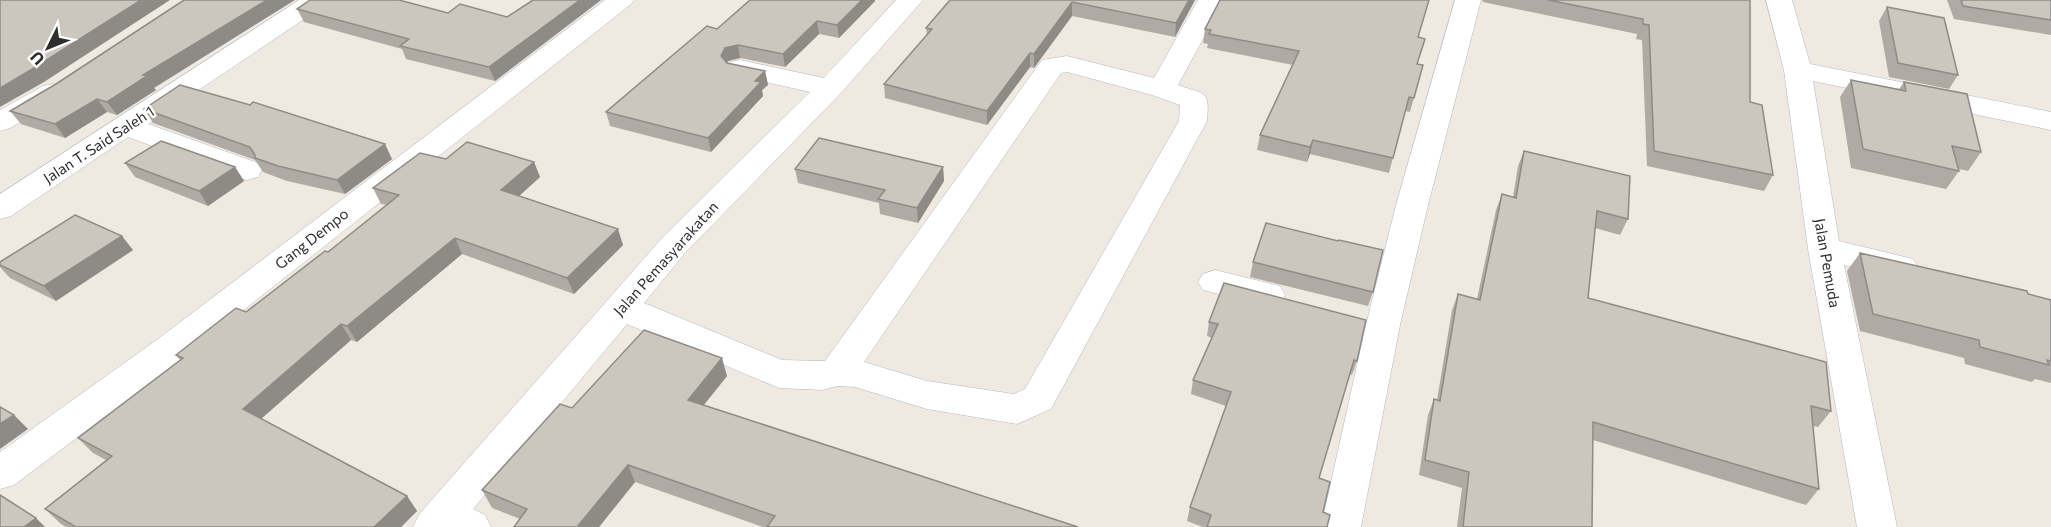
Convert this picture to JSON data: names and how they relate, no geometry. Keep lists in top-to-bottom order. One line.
{"streets":{"street":["Jalan T. Said Saleh 1","Gang Dempo","Jalan Pemasyarakatan","Jalan Pemuda"]},"north":"bottom left"}
